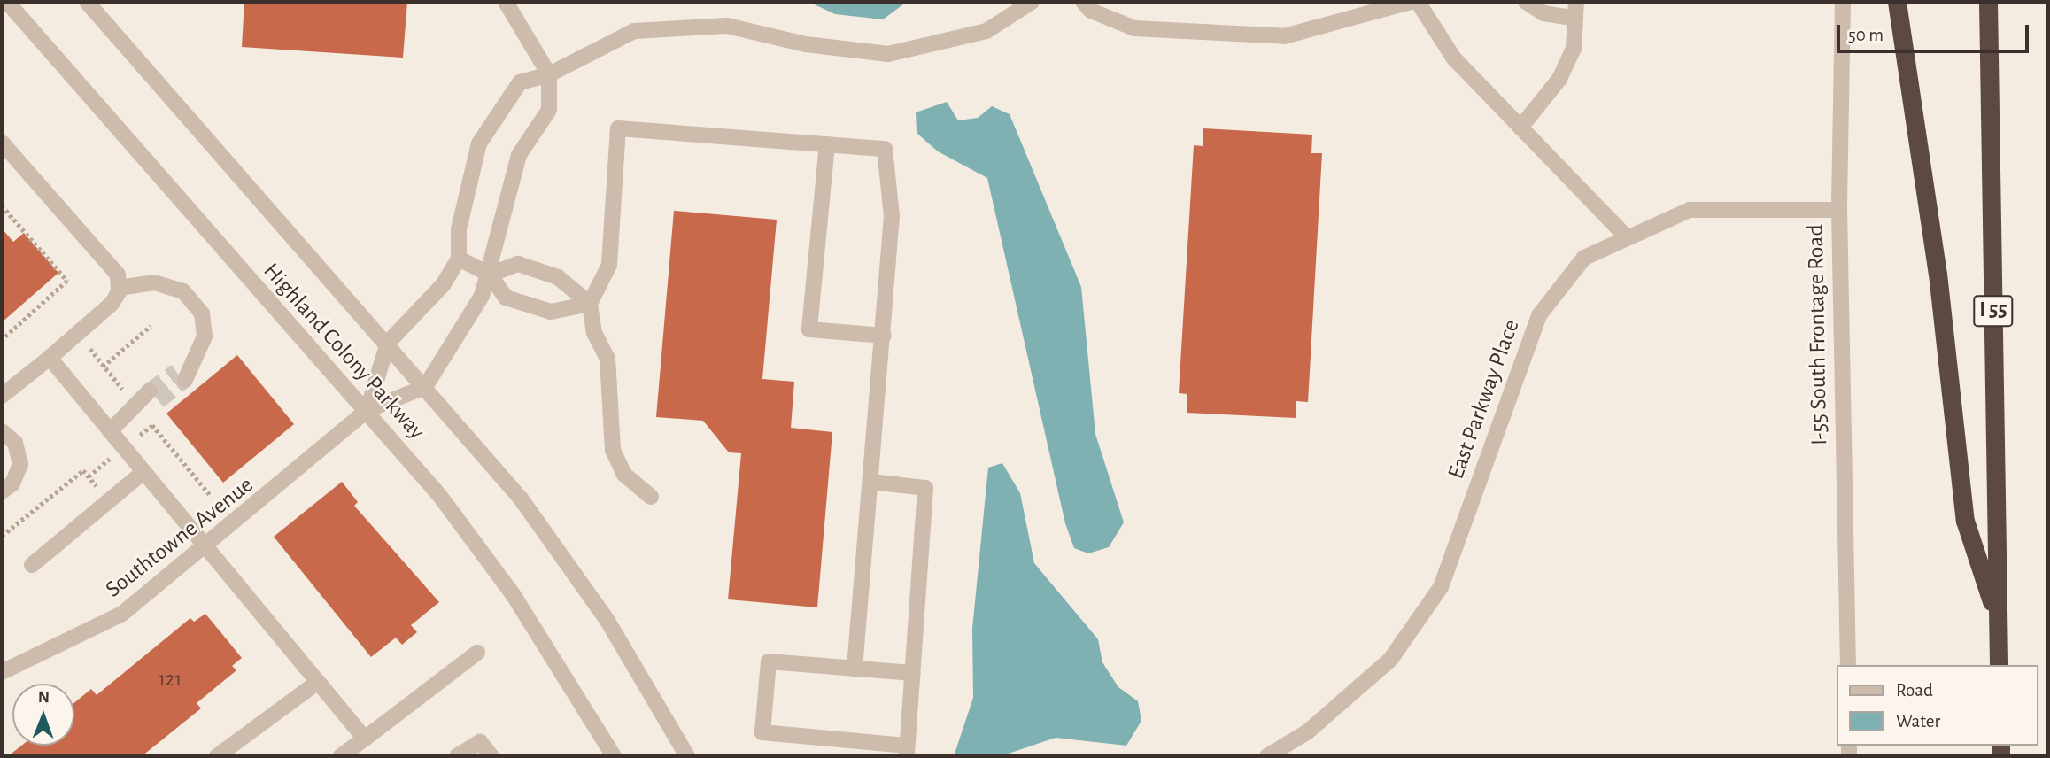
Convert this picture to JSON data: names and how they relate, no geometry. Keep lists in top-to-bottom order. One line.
{"streets":{"highway":["I 55"],"street":["I-55 South Frontage Road","Highland Colony Parkway","East Parkway Place","Southtowne Avenue"]},"crossings":[["I-55 South Frontage Road","East Parkway Place"],["Highland Colony Parkway","Southtowne Avenue"]],"house_numbers":["121"],"legend":["Road","Water"],"scale_bar":"50 m","north":"top"}
